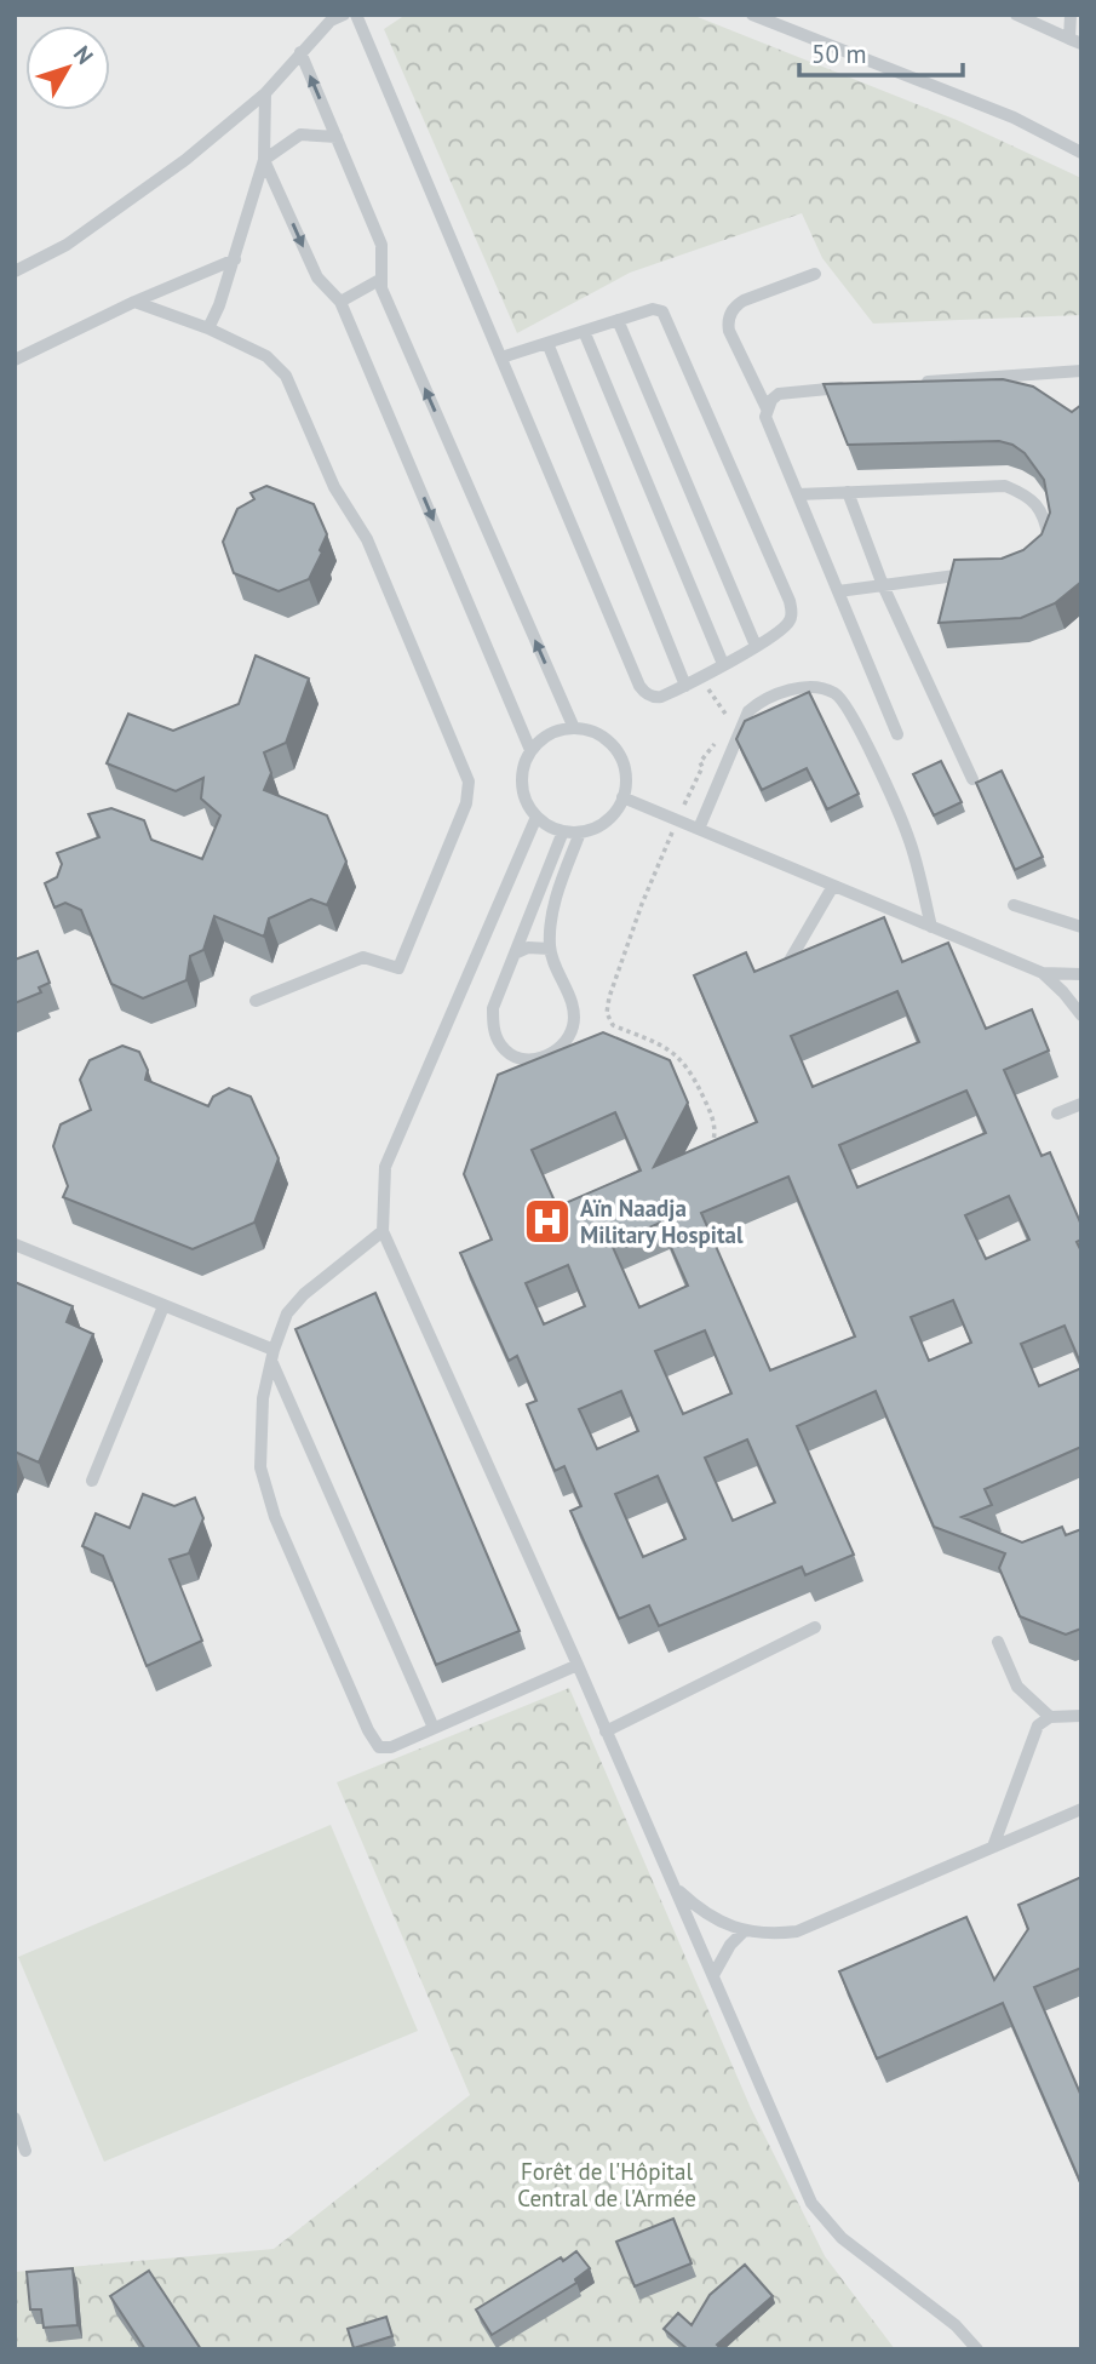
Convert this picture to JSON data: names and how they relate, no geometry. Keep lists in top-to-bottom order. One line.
{"parks":["Forêt de l'Hôpital Central de l'Armée"],"places":{"hospital":["Aïn Naadja Military Hospital"]},"scale_bar":"50 m","north":"top right"}
